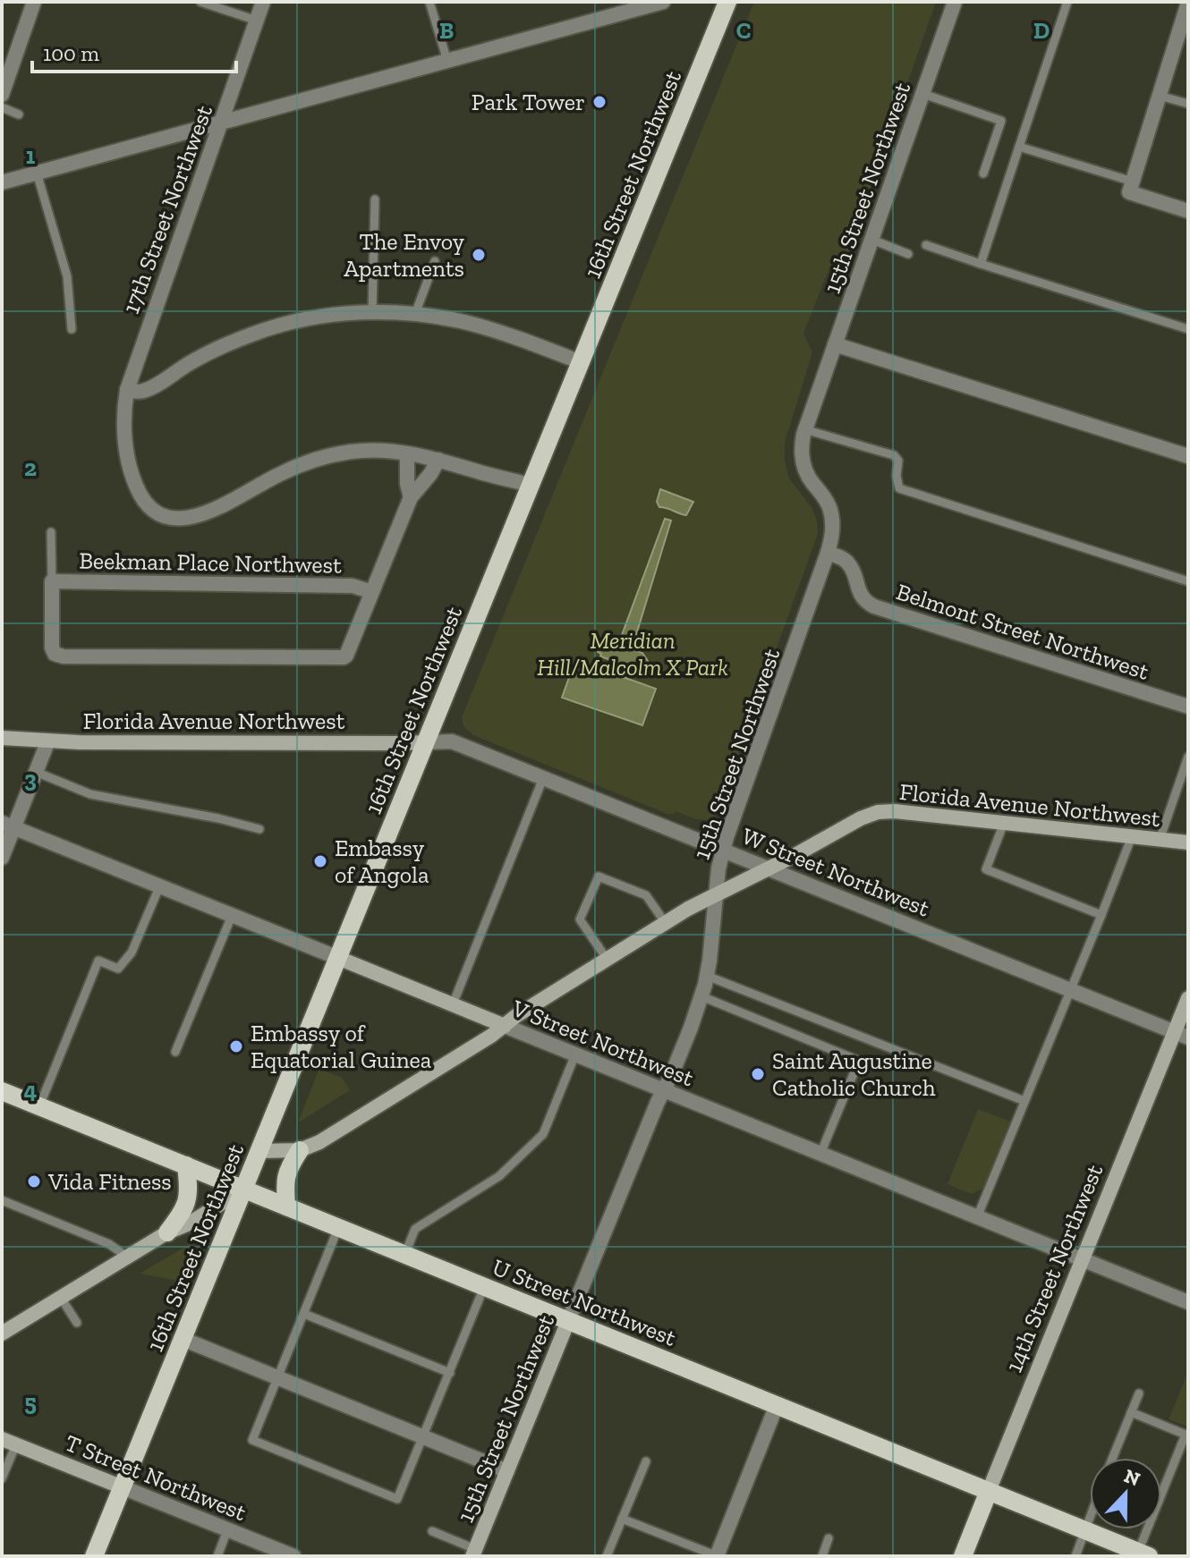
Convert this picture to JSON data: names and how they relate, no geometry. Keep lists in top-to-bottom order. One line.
{"streets":{"main road":["16th Street Northwest","15th Street Northwest","Florida Avenue Northwest","V Street Northwest","14th Street Northwest","U Street Northwest","T Street Northwest"],"street":["17th Street Northwest","Beekman Place Northwest","Belmont Street Northwest","W Street Northwest"]},"crossings":[["16th Street Northwest","Florida Avenue Northwest"],["16th Street Northwest","W Street Northwest"],["16th Street Northwest","V Street Northwest"],["16th Street Northwest","U Street Northwest"],["16th Street Northwest","T Street Northwest"],["15th Street Northwest","Belmont Street Northwest"],["15th Street Northwest","Florida Avenue Northwest"],["15th Street Northwest","W Street Northwest"],["15th Street Northwest","V Street Northwest"],["15th Street Northwest","U Street Northwest"],["Florida Avenue Northwest","W Street Northwest"],["Florida Avenue Northwest","V Street Northwest"],["W Street Northwest","14th Street Northwest"],["V Street Northwest","14th Street Northwest"],["14th Street Northwest","U Street Northwest"]],"parks":["Meridian Hill/Malcolm X Park"],"places":["Park Tower","The Envoy Apartments","Embassy of Angola","Embassy of Equatorial Guinea","Saint Augustine Catholic Church","Vida Fitness"],"scale_bar":"100 m","north":"top","grid":{"columns":["B","C","D"],"rows":["1","2","3","4","5"]}}
